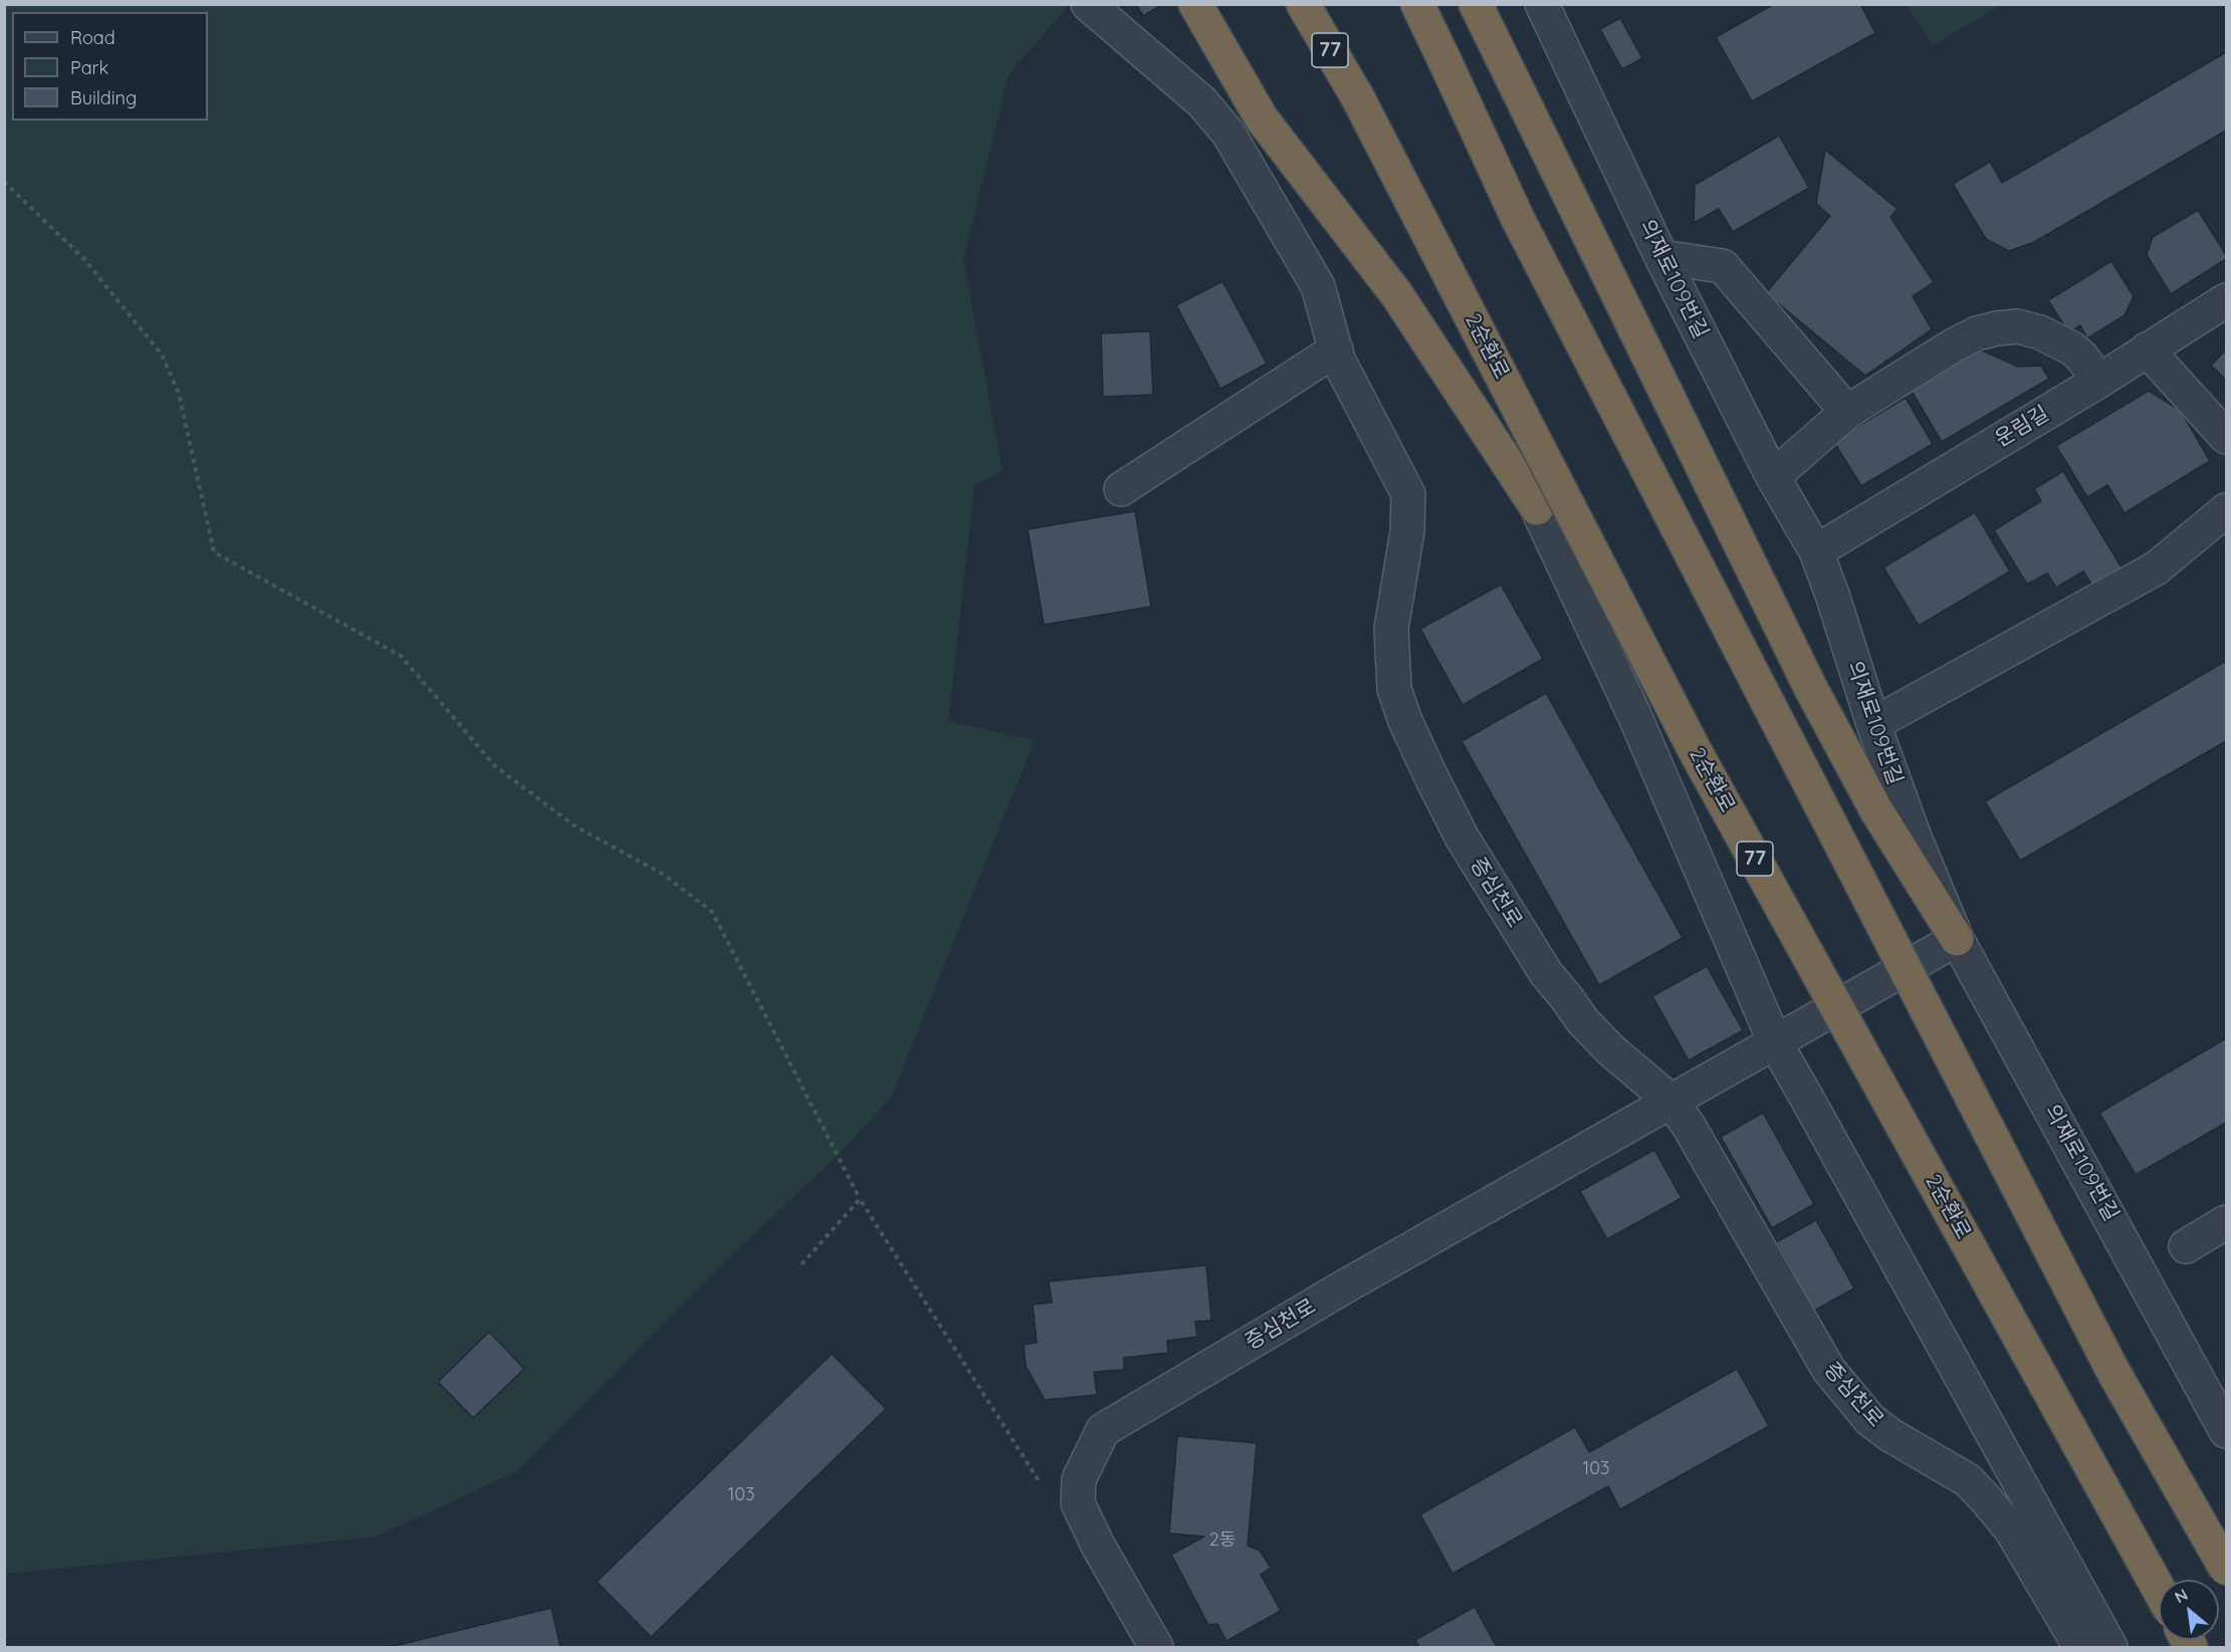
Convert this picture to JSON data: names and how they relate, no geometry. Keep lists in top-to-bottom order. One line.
{"streets":{"highway":["77","2순환로"],"street":["의재로109번길","운림길","증심천로"]},"crossings":[["의재로109번길","운림길"],["의재로109번길","증심천로"]],"house_numbers":["103","103","2동"],"legend":["Road","Park","Building"],"north":"top left"}
